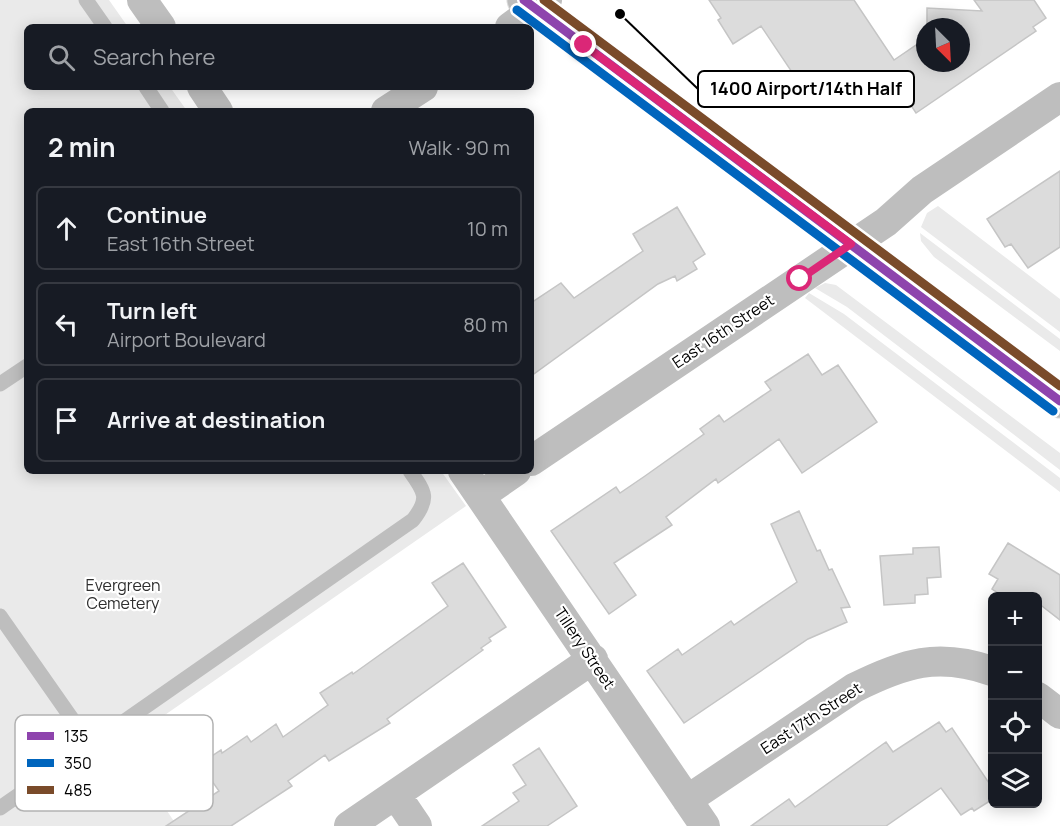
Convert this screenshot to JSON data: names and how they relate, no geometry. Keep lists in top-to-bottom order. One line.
{"streets":{"street":["East 16th Street","Tillery Street","East 17th Street"]},"crossings":[["Tillery Street","East 17th Street"]],"parks":["Evergreen Cemetery"],"places":["1400 Airport/14th Half"],"lines":["transit line 135","transit line 485","transit line 350"],"legend":["135","350","485"],"north":"bottom right","page":{"search":"Search here","heading":["2 min","Walk · 90 m"],"list":[["Continue","East 16th Street","10 m"],["Turn left","Airport Boulevard","80 m"],"Arrive at destination"],"map_buttons":["+","−"]}}
